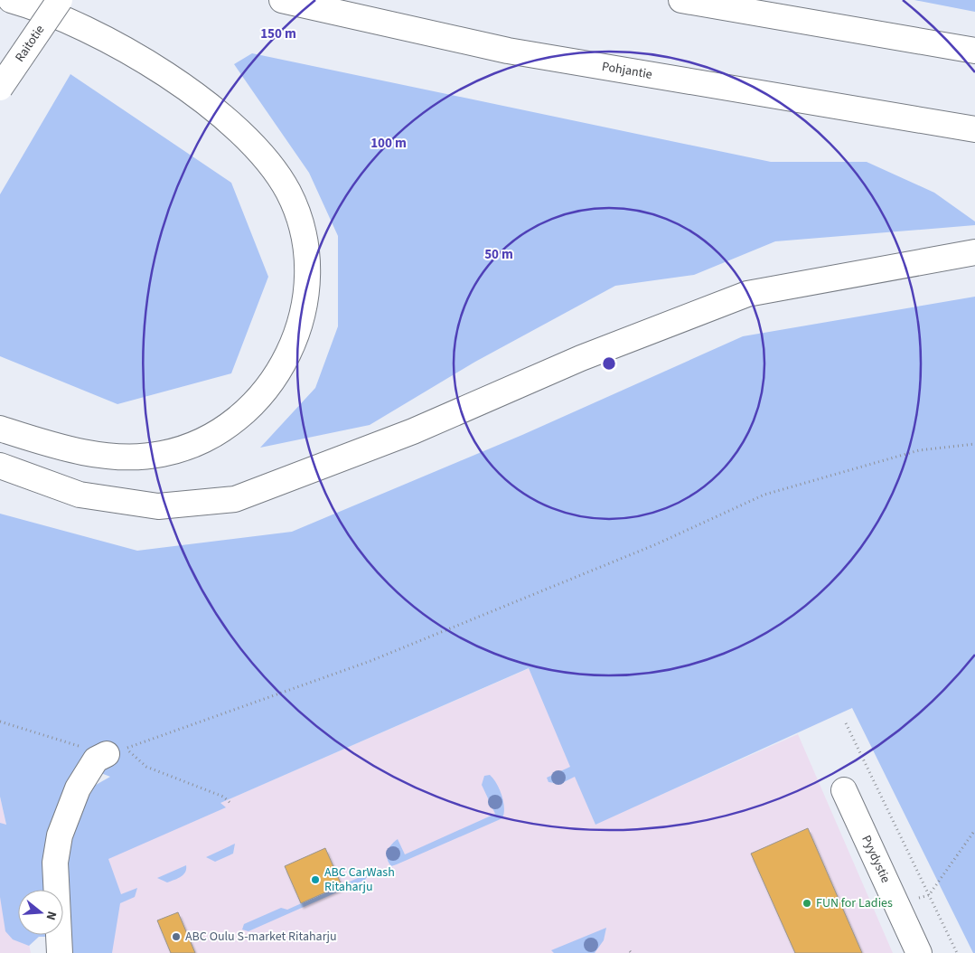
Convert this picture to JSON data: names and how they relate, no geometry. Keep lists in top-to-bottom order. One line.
{"streets":{"main road":["Raitotie","Pohjantie","Pyydystie"]},"places":["ABC CarWash Ritaharju","FUN for Ladies","ABC Oulu S-market Ritaharju"],"north":"right","rings":["150 m","100 m","50 m"]}
